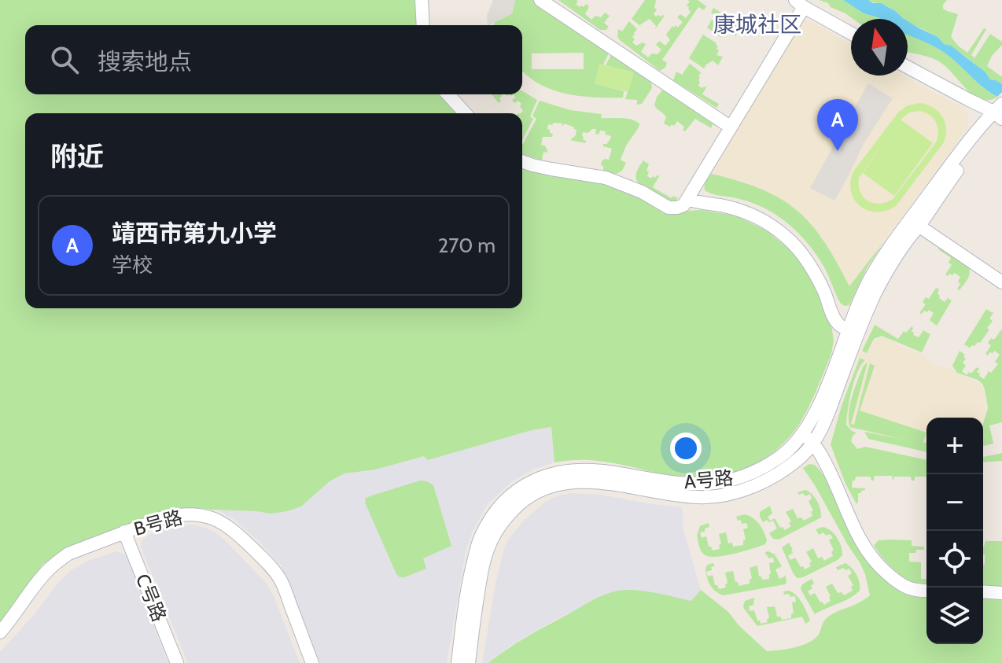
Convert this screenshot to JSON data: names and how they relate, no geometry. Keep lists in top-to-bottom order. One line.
{"streets":{"street":["A号路","B号路","C号路"]},"crossings":[["B号路","C号路"]],"districts":["康城社区"],"north":"top","page":{"search":"搜索地点","pins":"A","heading":"附近","list":[{"mark":"A","name":"靖西市第九小学","note":"学校","value":"270 m"}],"map_buttons":["+","−"]}}
